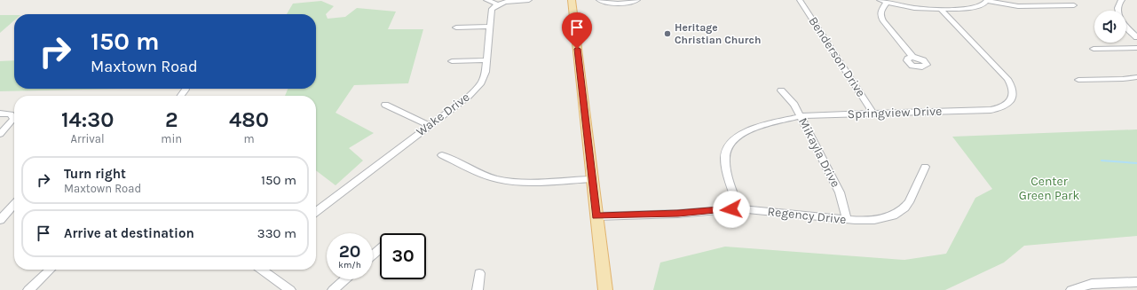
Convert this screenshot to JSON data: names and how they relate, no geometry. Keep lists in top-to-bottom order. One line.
{"streets":{"street":["Benderson Drive","Springview Drive","Wake Drive","Mikayla Drive","Regency Drive"]},"crossings":[["Benderson Drive","Springview Drive"],["Springview Drive","Mikayla Drive"],["Springview Drive","Regency Drive"],["Mikayla Drive","Regency Drive"]],"parks":["Center Green Park"],"places":["Heritage Christian Church"],"page":{"turn":["150 m","Maxtown Road"],"eta":["14:30","Arrival","2","min","480","m"],"list":[{"name":"Turn right","note":"Maxtown Road","value":"150 m"},{"name":"Arrive at destination","value":"330 m"}],"speed":"20 km/h","limit":"30"}}
